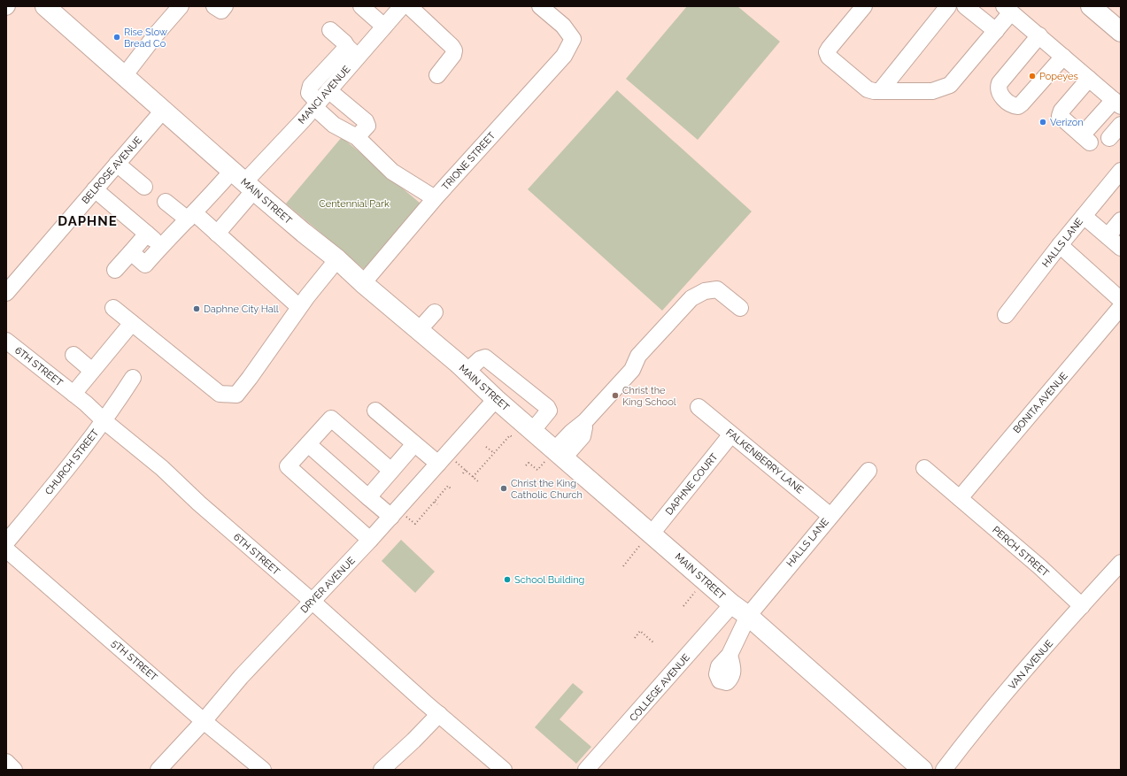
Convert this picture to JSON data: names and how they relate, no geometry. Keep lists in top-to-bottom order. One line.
{"streets":{"main road":["MAIN STREET"],"street":["MANCI AVENUE","TRIONE STREET","BELROSE AVENUE","HALLS LANE","6TH STREET","BONITA AVENUE","FALKENBERRY LANE","CHURCH STREET","DAPHNE COURT","PERCH STREET","DRYER AVENUE","5TH STREET","VAN AVENUE","COLLEGE AVENUE"]},"crossings":[["MANCI AVENUE","MAIN STREET"],["TRIONE STREET","MAIN STREET"],["BELROSE AVENUE","MAIN STREET"],["MAIN STREET","HALLS LANE"],["MAIN STREET","DAPHNE COURT"],["MAIN STREET","DRYER AVENUE"],["MAIN STREET","COLLEGE AVENUE"],["HALLS LANE","FALKENBERRY LANE"],["6TH STREET","CHURCH STREET"],["6TH STREET","DRYER AVENUE"],["BONITA AVENUE","PERCH STREET"],["FALKENBERRY LANE","DAPHNE COURT"],["PERCH STREET","VAN AVENUE"],["DRYER AVENUE","5TH STREET"]],"districts":["DAPHNE"],"parks":["Centennial Park"],"places":["Rise Slow Bread Co","Popeyes","Verizon","Daphne City Hall","Christ the King School","Christ the King Catholic Church","School Building"]}
